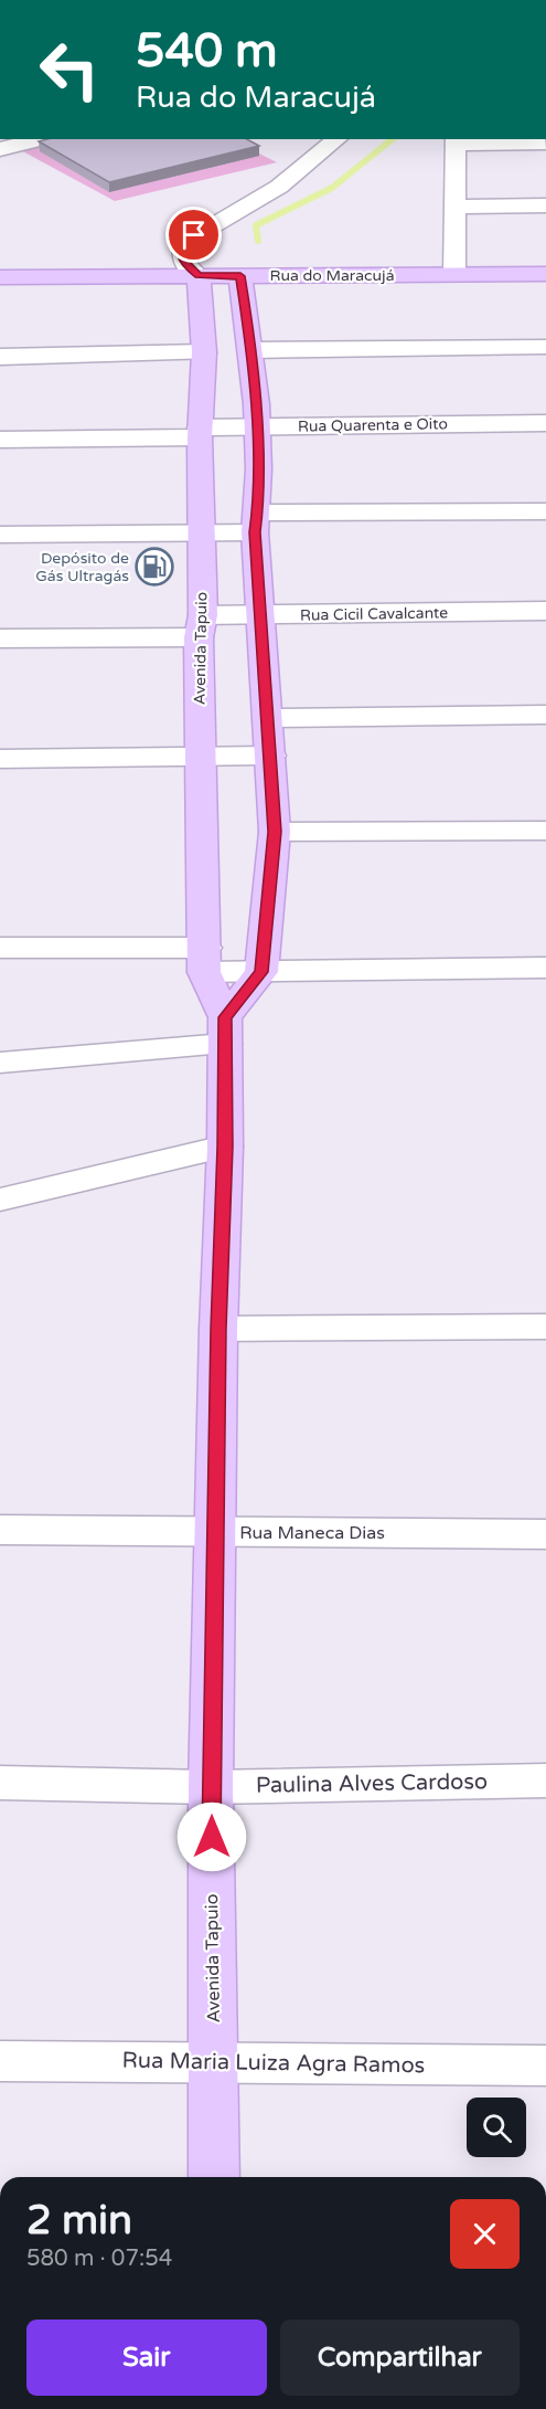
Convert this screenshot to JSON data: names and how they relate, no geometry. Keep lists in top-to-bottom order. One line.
{"streets":{"street":["Rua do Maracujá","Rua Quarenta e Oito","Rua Cicil Cavalcante","Avenida Tapuio","Rua Maneca Dias","Paulina Alves Cardoso","Rua Maria Luiza Agra Ramos"]},"crossings":[["Rua do Maracujá","Avenida Tapuio"],["Rua Quarenta e Oito","Avenida Tapuio"],["Rua Cicil Cavalcante","Avenida Tapuio"],["Avenida Tapuio","Rua Maneca Dias"],["Avenida Tapuio","Paulina Alves Cardoso"],["Avenida Tapuio","Rua Maria Luiza Agra Ramos"]],"places":{"fuel station":["Depósito de Gás Ultragás"]},"page":{"turn":["540 m","Rua do Maracujá"],"heading":["2 min","580 m · 07:54"],"buttons":["Sair","Compartilhar"]}}
